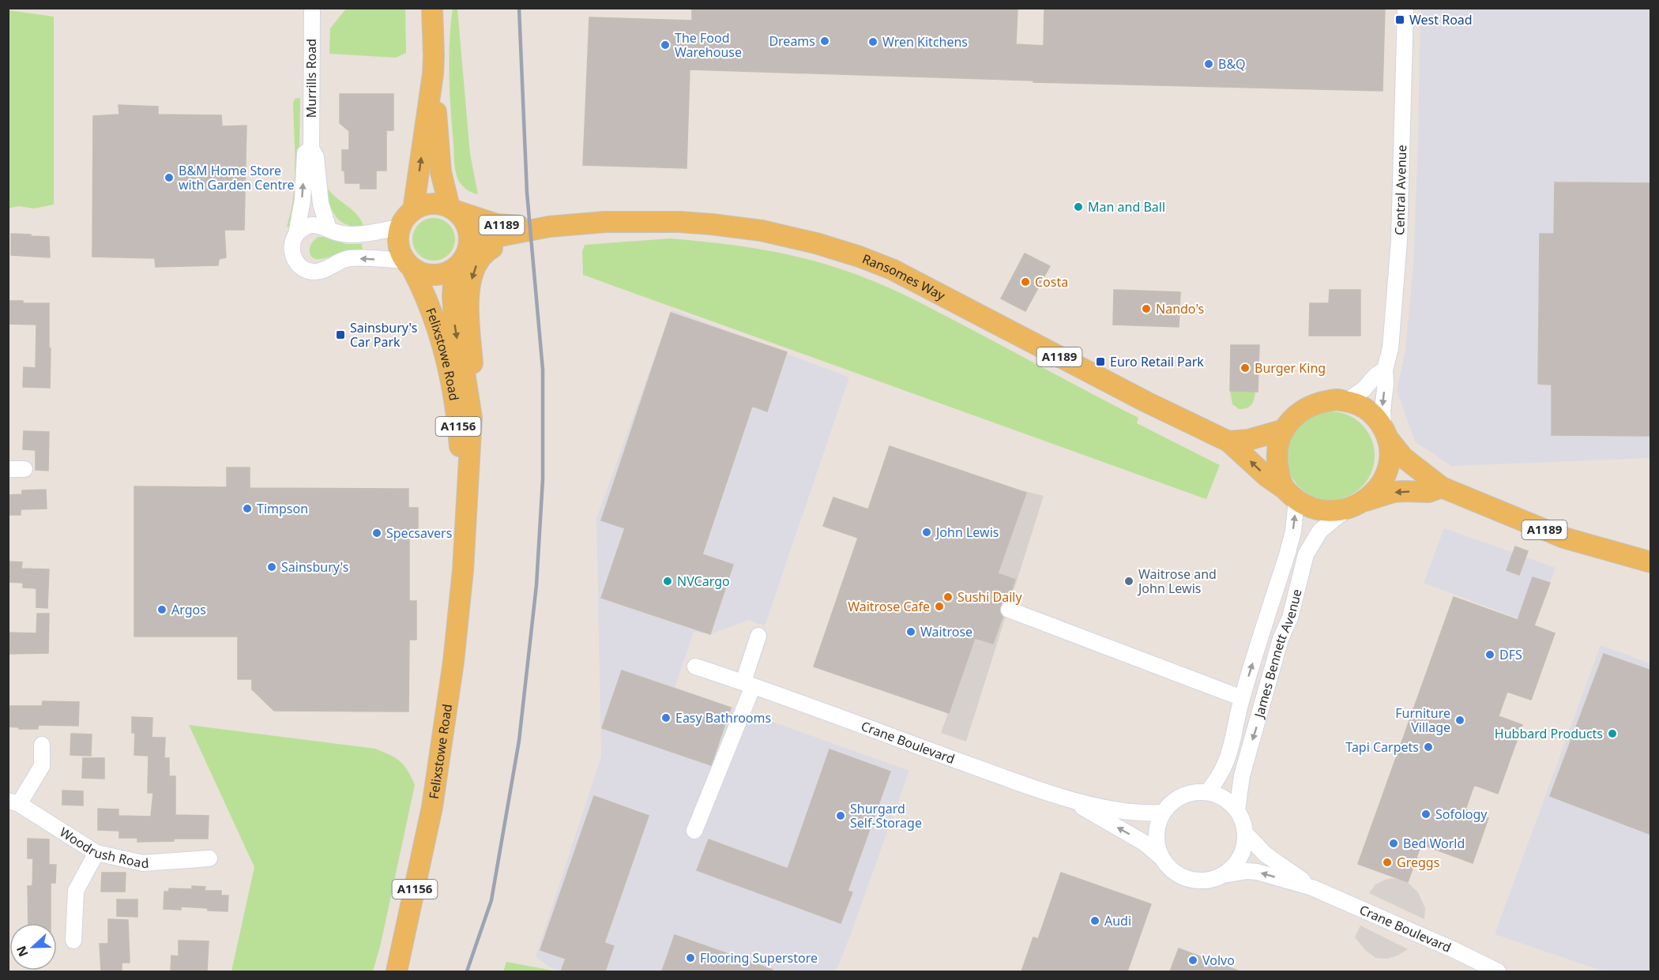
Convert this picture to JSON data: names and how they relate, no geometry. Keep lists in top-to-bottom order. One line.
{"streets":{"main road":["A1189","Ransomes Way","Felixstowe Road","A1156"],"street":["Murrills Road","Central Avenue","James Bennett Avenue","Crane Boulevard","Woodrush Road"]},"crossings":[["Murrills Road","Ransomes Way"],["Murrills Road","Felixstowe Road"],["Central Avenue","A1189"],["Central Avenue","Ransomes Way"],["Central Avenue","James Bennett Avenue"],["A1189","Ransomes Way"],["A1189","James Bennett Avenue"],["Ransomes Way","Felixstowe Road"],["Ransomes Way","James Bennett Avenue"],["James Bennett Avenue","Crane Boulevard"]],"places":{"transit":["West Road","Sainsbury's Car Park","Euro Retail Park"],"other":["Dreams","Wren Kitchens","The Food Warehouse","B&Q","B&M Home Store with Garden Centre","Man and Ball","Costa","Nando's","Burger King","Timpson","John Lewis","Specsavers","Sainsbury's","NVCargo","Waitrose and John Lewis","Sushi Daily","Waitrose Cafe","Argos","Waitrose","DFS","Easy Bathrooms","Furniture Village","Hubbard Products","Tapi Carpets","Sofology","Shurgard Self-Storage","Bed World","Greggs","Audi","Flooring Superstore","Volvo"]},"north":"left"}
